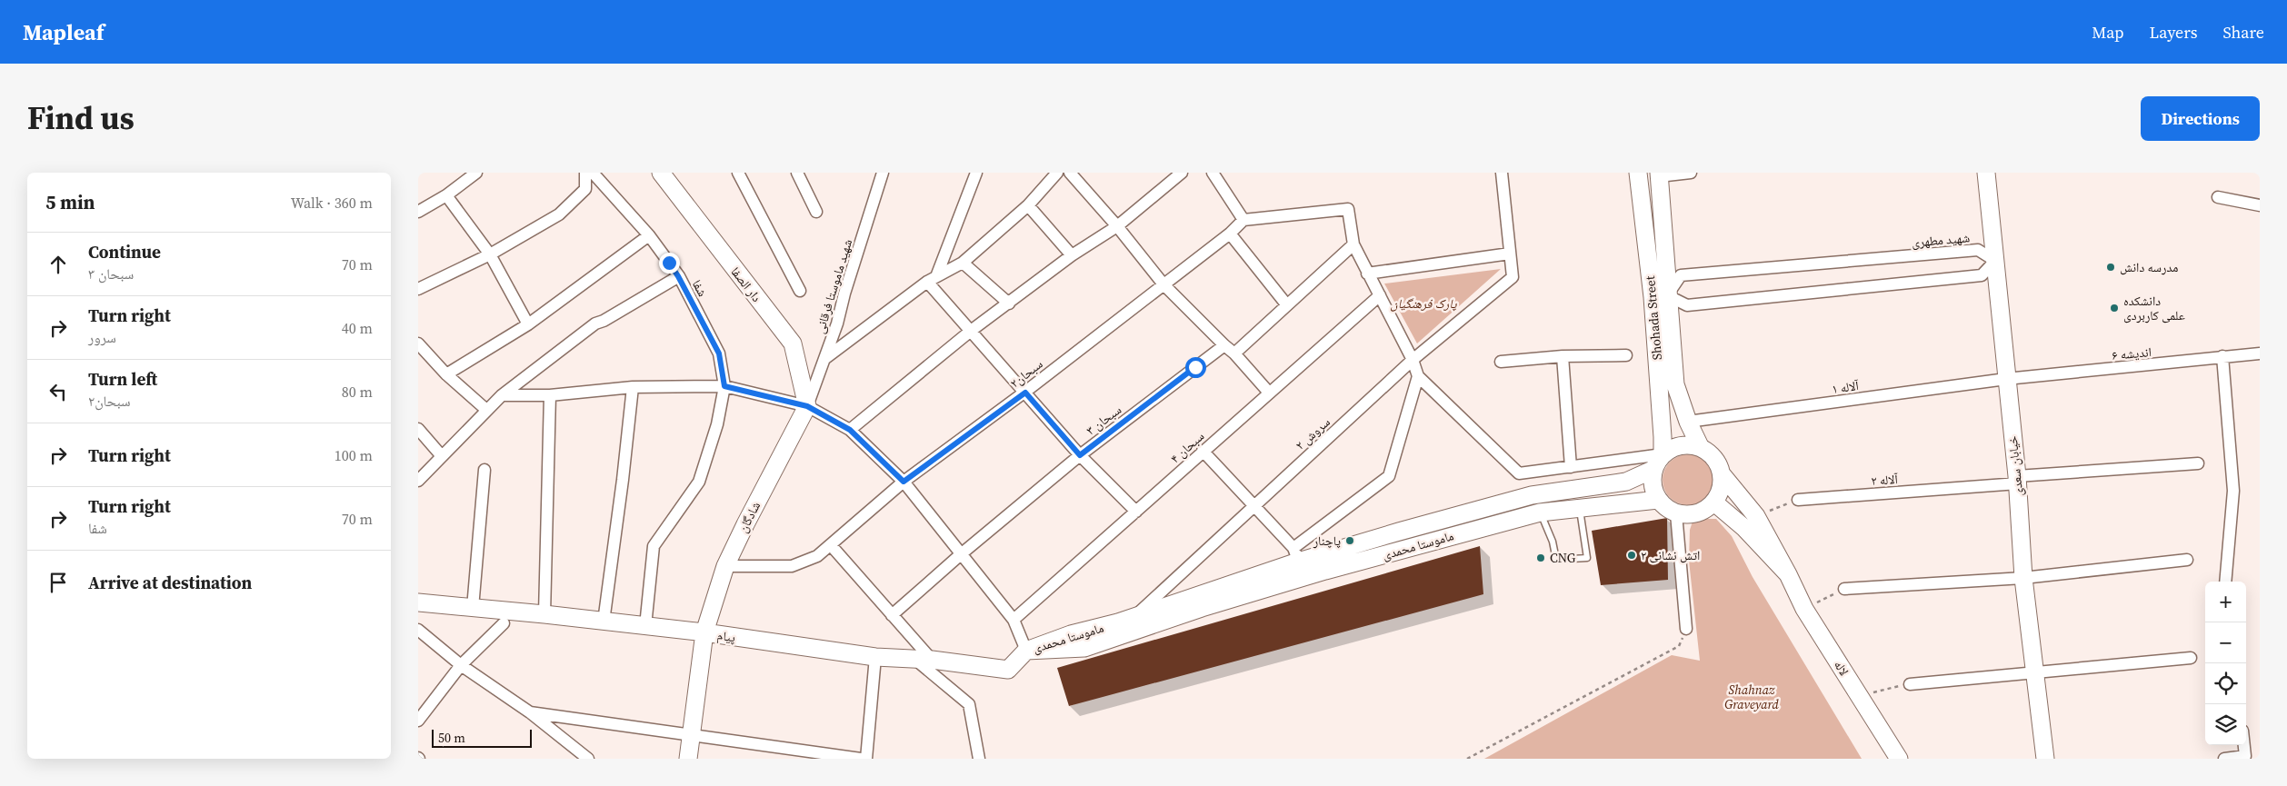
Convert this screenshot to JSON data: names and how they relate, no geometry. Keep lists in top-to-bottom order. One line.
{"streets":{"main road":["دار الصفا","Shohada Street","خیابان سعدی","شادگان","ماموستا محمدی","پیام","لاله"],"street":["شهید مطهری","شهید ماموستا فرقانی","شفا","اندیشه ۶","سبحان۲","آلاله ۱","سبحان ۳","سروش ۲","سبحان ۴","آلاله ۲"]},"crossings":[["شهید مطهری","Shohada Street"],["شهید مطهری","خیابان سعدی"],["دار الصفا","شهید ماموستا فرقانی"],["دار الصفا","شادگان"],["شهید ماموستا فرقانی","شادگان"],["Shohada Street","آلاله ۱"],["Shohada Street","ماموستا محمدی"],["اندیشه ۶","آلاله ۱"],["اندیشه ۶","خیابان سعدی"],["سبحان۲","شادگان"],["آلاله ۱","خیابان سعدی"],["سروش ۲","ماموستا محمدی"],["خیابان سعدی","آلاله ۲"],["شادگان","پیام"],["ماموستا محمدی","پیام"]],"parks":["پارک فرهنگیان","Shahnaz Graveyard"],"places":["مدرسه دانش","دانشکده علمی کاربردی","پاچنار","اتش نشانی ۲","CNG"],"scale_bar":"50 m","page":{"header":"Mapleaf","nav":["Map","Layers","Share"],"title":"Find us","buttons":"Directions","heading":["5 min","Walk · 360 m"],"list":[["Continue","سبحان ۳","70 m"],["Turn right","سرور","40 m"],["Turn left","سبحان۲","80 m"],["Turn right","100 m"],["Turn right","شفا","70 m"],"Arrive at destination"],"map_buttons":["+","−"],"scale":"50 m"}}
